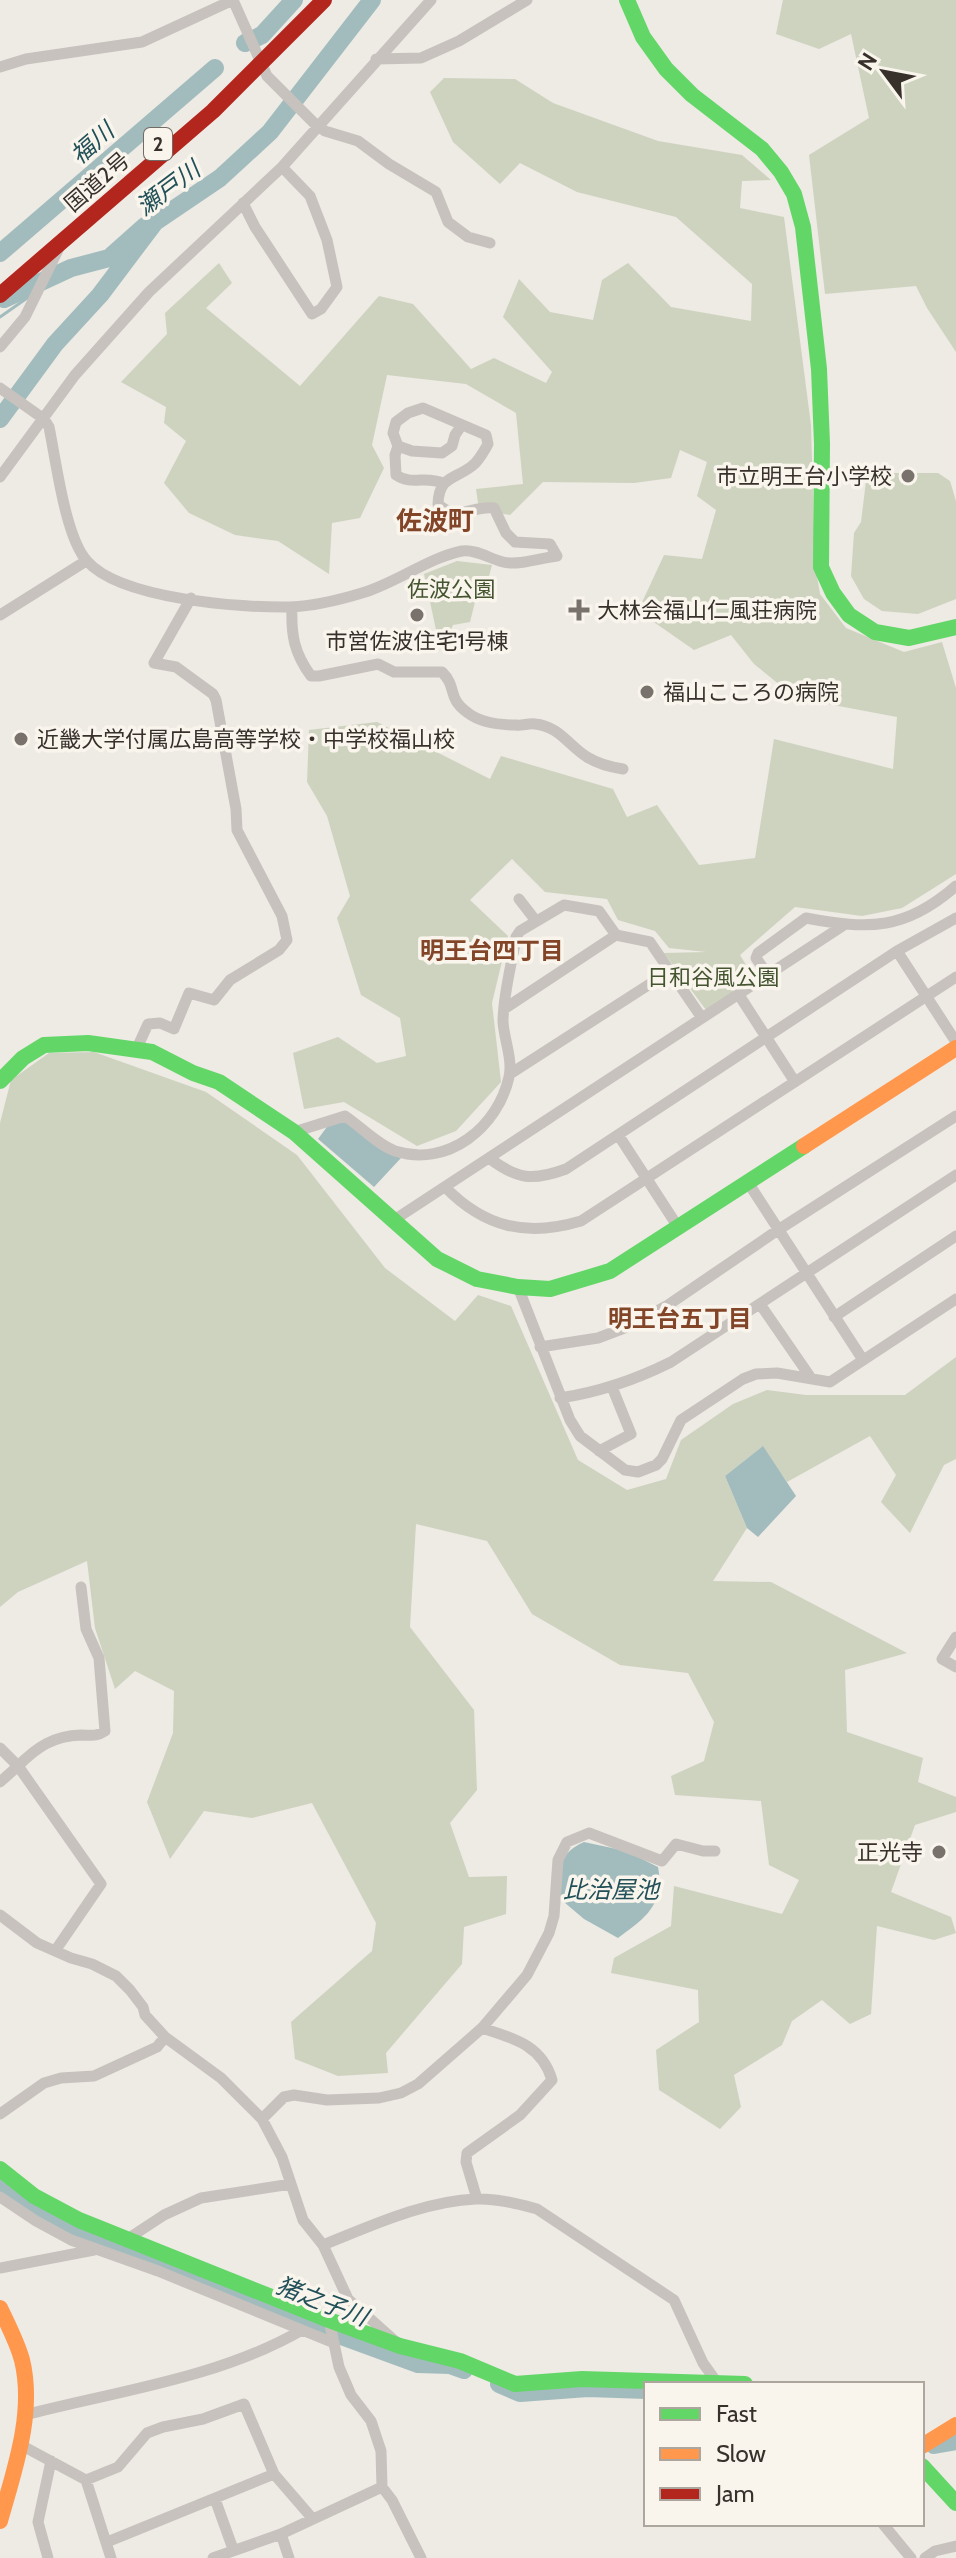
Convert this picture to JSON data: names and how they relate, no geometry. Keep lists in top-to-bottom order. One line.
{"streets":{"main road":["2","国道2号"]},"districts":["佐波町","明王台四丁目","明王台五丁目"],"water":["福川","瀬戸川","比治屋池","猪之子川"],"parks":["佐波公園","日和谷風公園"],"places":{"other":["市立明王台小学校","市営佐波住宅1号棟","福山こころの病院","近畿大学付属広島高等学校・中学校福山校","正光寺"],"health":["大林会福山仁風荘病院"]},"legend":["Fast","Slow","Jam"],"north":"top left"}
